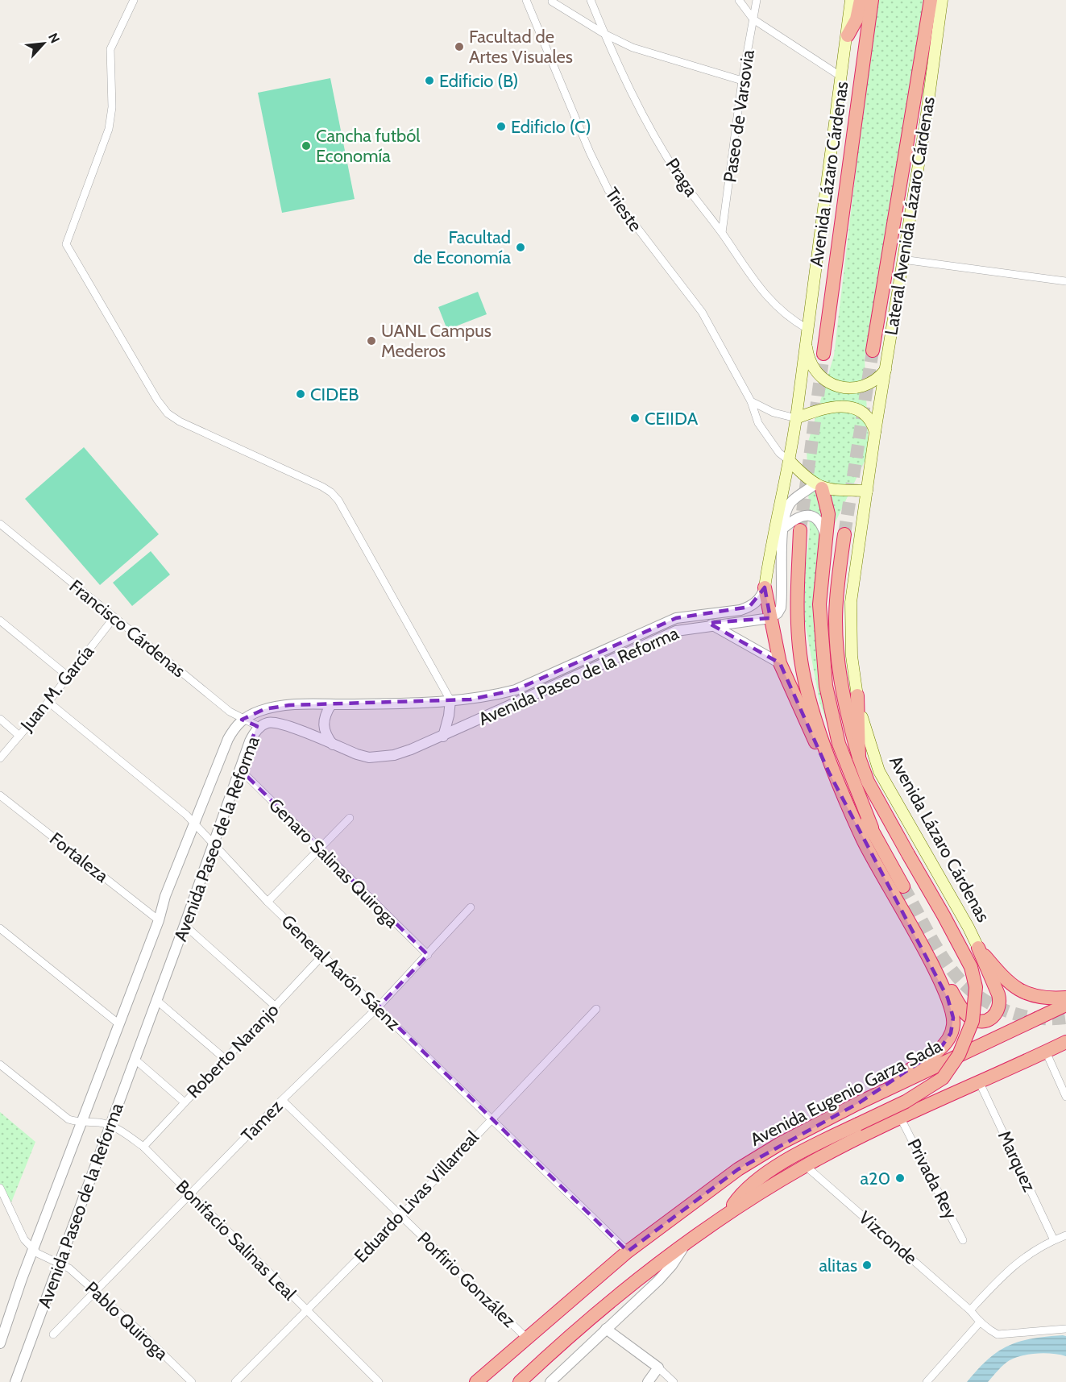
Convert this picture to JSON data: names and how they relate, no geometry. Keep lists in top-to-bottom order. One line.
{"streets":{"highway":["Avenida Lázaro Cárdenas","Avenida Eugenio Garza Sada"],"main road":["Lateral Avenida Lázaro Cárdenas"],"street":["Paseo de Varsovia","Praga","Trieste","Francisco Cárdenas","Avenida Paseo de la Reforma","Juan M. García","Fortaleza","Genaro Salinas Quiroga","General Aarón Sáenz","Roberto Naranjo","Tamez","Marquez","Privada Rey","Eduardo Livas Villarreal","Vizconde","Bonifacio Salinas Leal","Porfirio González","Pablo Quiroga"]},"crossings":[["Paseo de Varsovia","Praga"],["Avenida Lázaro Cárdenas","Trieste"],["Avenida Lázaro Cárdenas","Lateral Avenida Lázaro Cárdenas"],["Trieste","Lateral Avenida Lázaro Cárdenas"],["Francisco Cárdenas","Avenida Paseo de la Reforma"],["Francisco Cárdenas","Juan M. García"],["Avenida Paseo de la Reforma","Fortaleza"],["Avenida Paseo de la Reforma","Genaro Salinas Quiroga"],["Avenida Paseo de la Reforma","General Aarón Sáenz"],["Avenida Paseo de la Reforma","Bonifacio Salinas Leal"],["Avenida Paseo de la Reforma","Pablo Quiroga"],["Juan M. García","General Aarón Sáenz"],["Genaro Salinas Quiroga","Tamez"],["General Aarón Sáenz","Roberto Naranjo"],["General Aarón Sáenz","Avenida Eugenio Garza Sada"],["General Aarón Sáenz","Tamez"],["General Aarón Sáenz","Eduardo Livas Villarreal"],["Roberto Naranjo","Bonifacio Salinas Leal"],["Avenida Eugenio Garza Sada","Porfirio González"],["Tamez","Bonifacio Salinas Leal"],["Tamez","Porfirio González"],["Tamez","Pablo Quiroga"],["Eduardo Livas Villarreal","Bonifacio Salinas Leal"],["Eduardo Livas Villarreal","Porfirio González"]],"places":["Facultad de Artes Visuales","Edificio (B)","EdificIo (C)","Cancha futból Economía","Facultad de Economía","UANL Campus Mederos","CIDEB","CEIIDA","a20","alitas"],"north":"top right"}
